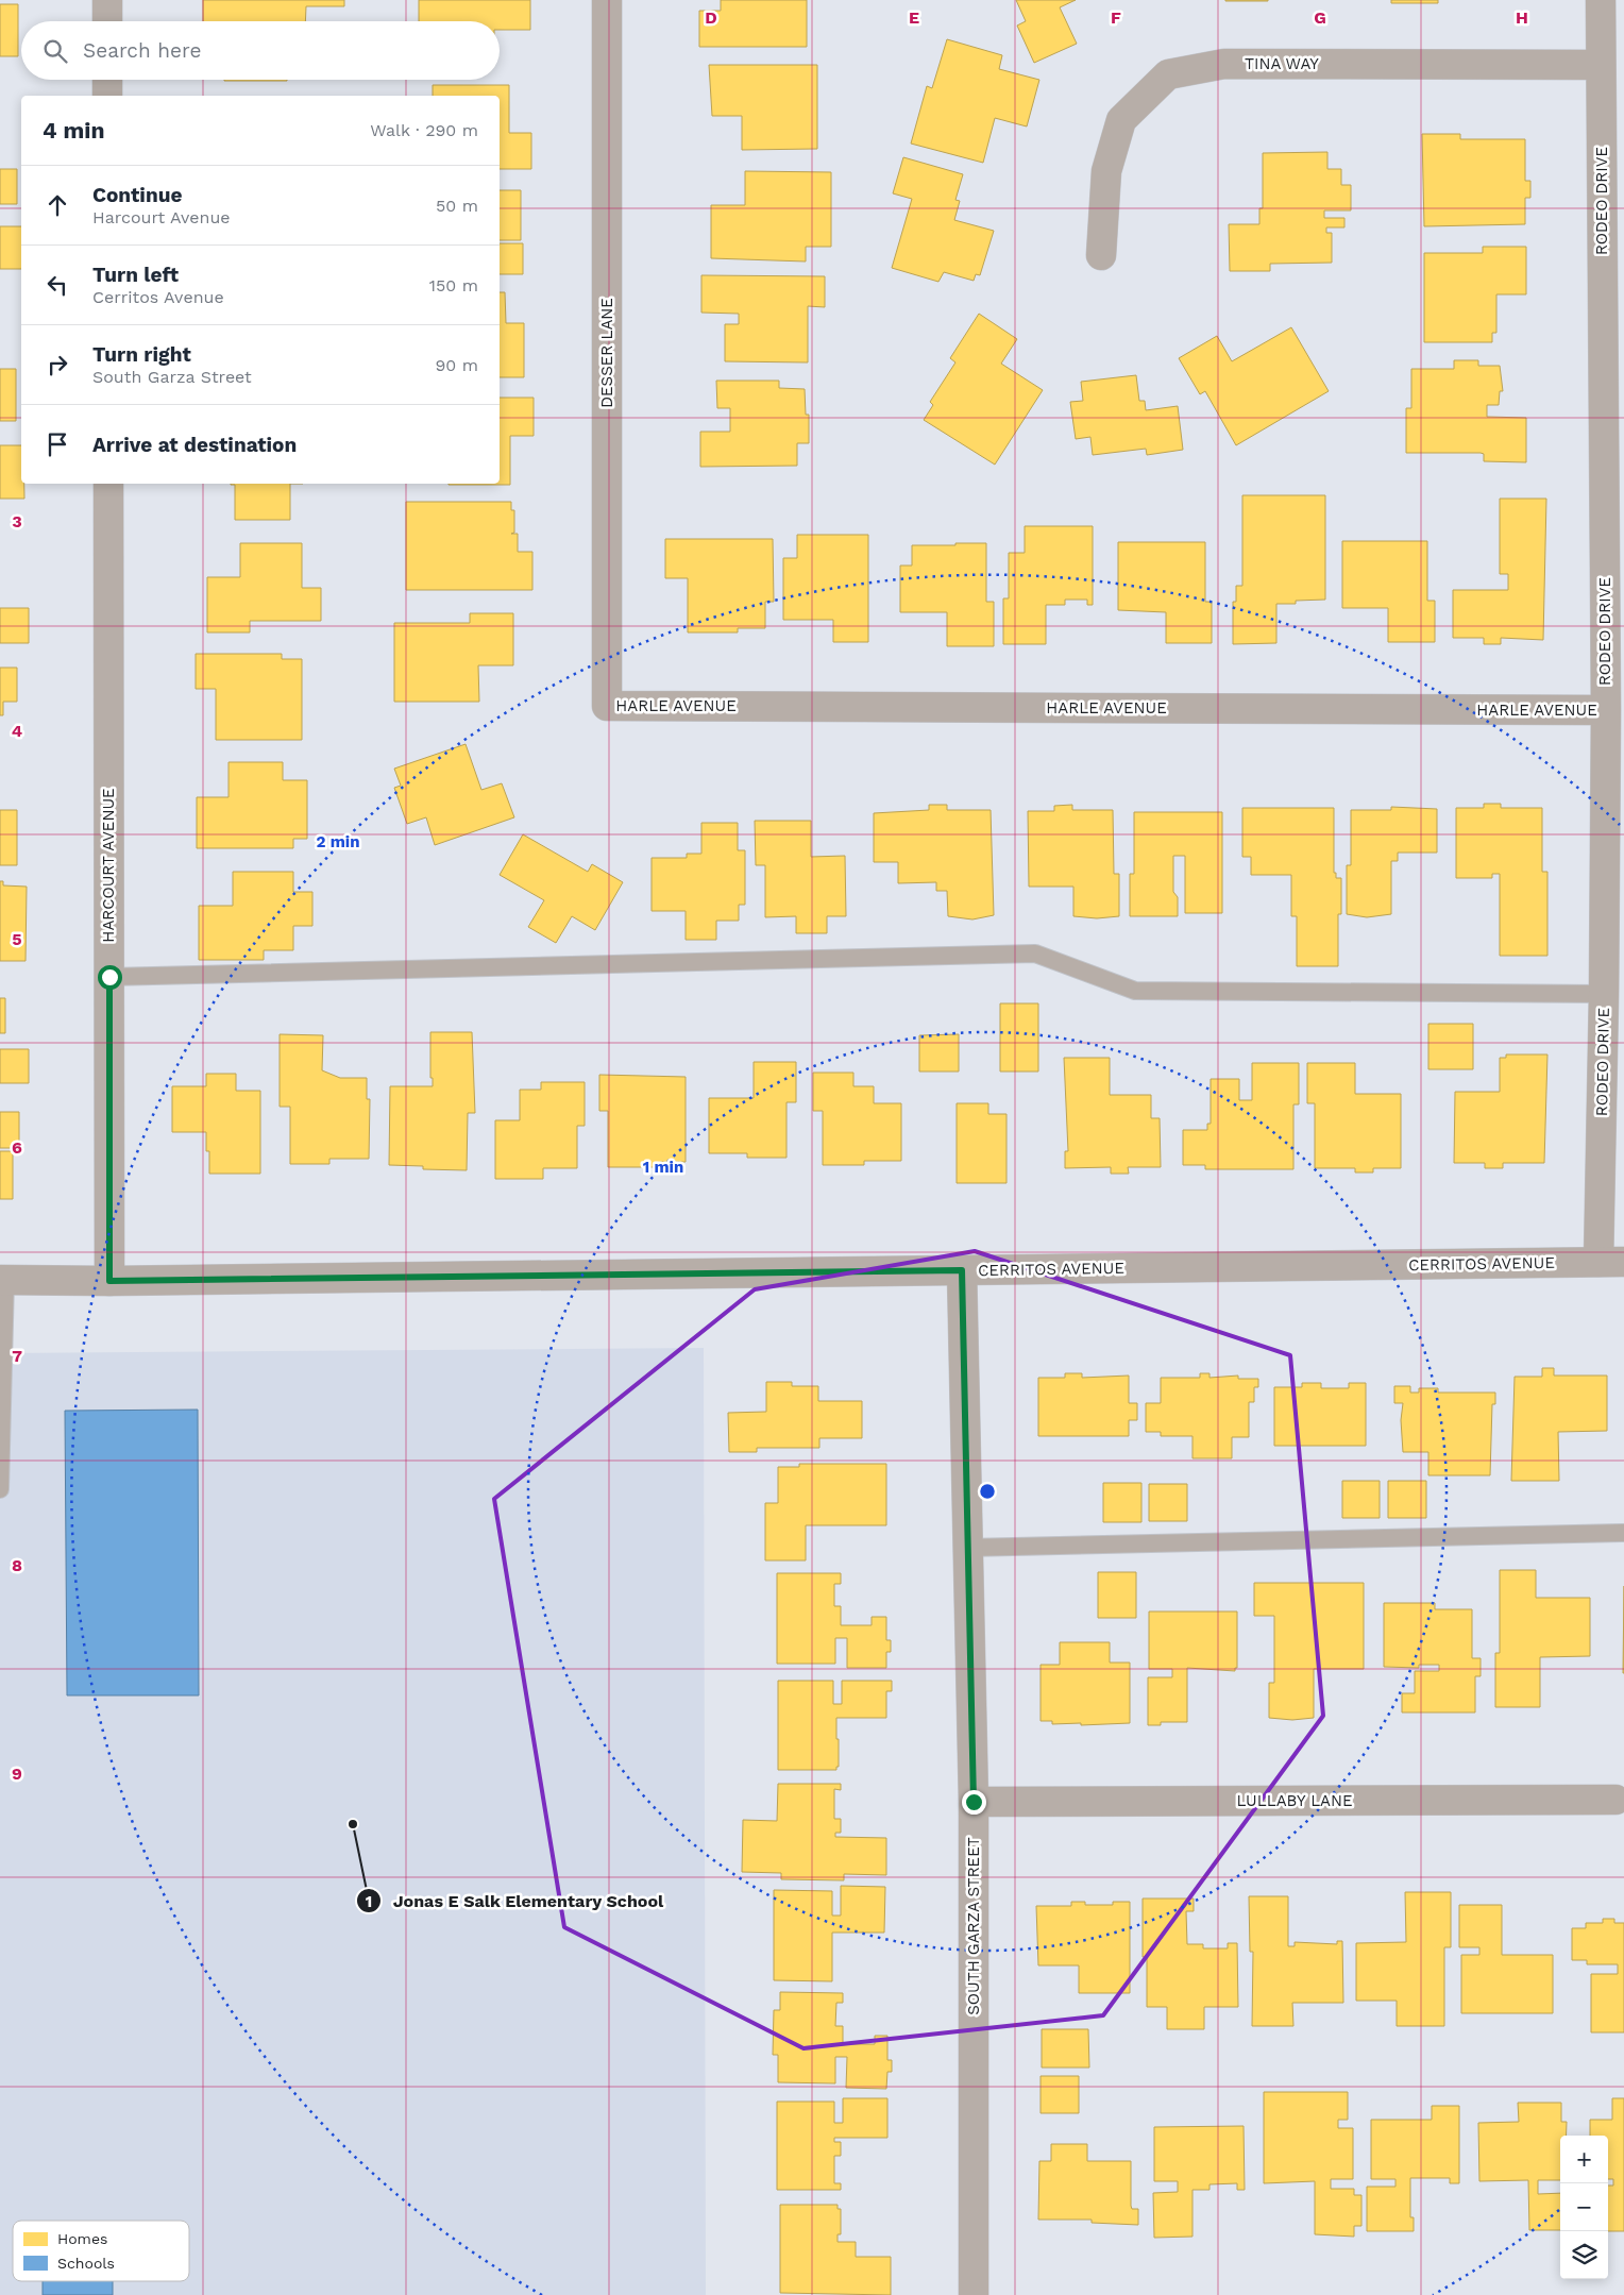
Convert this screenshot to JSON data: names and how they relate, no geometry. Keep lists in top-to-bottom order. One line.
{"streets":{"street":["TINA WAY","RODEO DRIVE","DESSER LANE","HARLE AVENUE","HARCOURT AVENUE","CERRITOS AVENUE","LULLABY LANE","SOUTH GARZA STREET"]},"crossings":[["TINA WAY","RODEO DRIVE"],["RODEO DRIVE","HARLE AVENUE"],["RODEO DRIVE","CERRITOS AVENUE"],["DESSER LANE","HARLE AVENUE"],["HARCOURT AVENUE","CERRITOS AVENUE"],["CERRITOS AVENUE","SOUTH GARZA STREET"],["LULLABY LANE","SOUTH GARZA STREET"]],"places":["Jonas E Salk Elementary School"],"legend":["Homes","Schools"],"page":{"search":"Search here","heading":["4 min","Walk · 290 m"],"list":[["Continue","Harcourt Avenue","50 m"],["Turn left","Cerritos Avenue","150 m"],["Turn right","South Garza Street","90 m"],"Arrive at destination"],"map_buttons":["+","−"]},"grid":{"columns":["D","E","F","G","H"],"rows":["3","4","5","6","7","8","9"]},"rings":["2 min","1 min"]}
